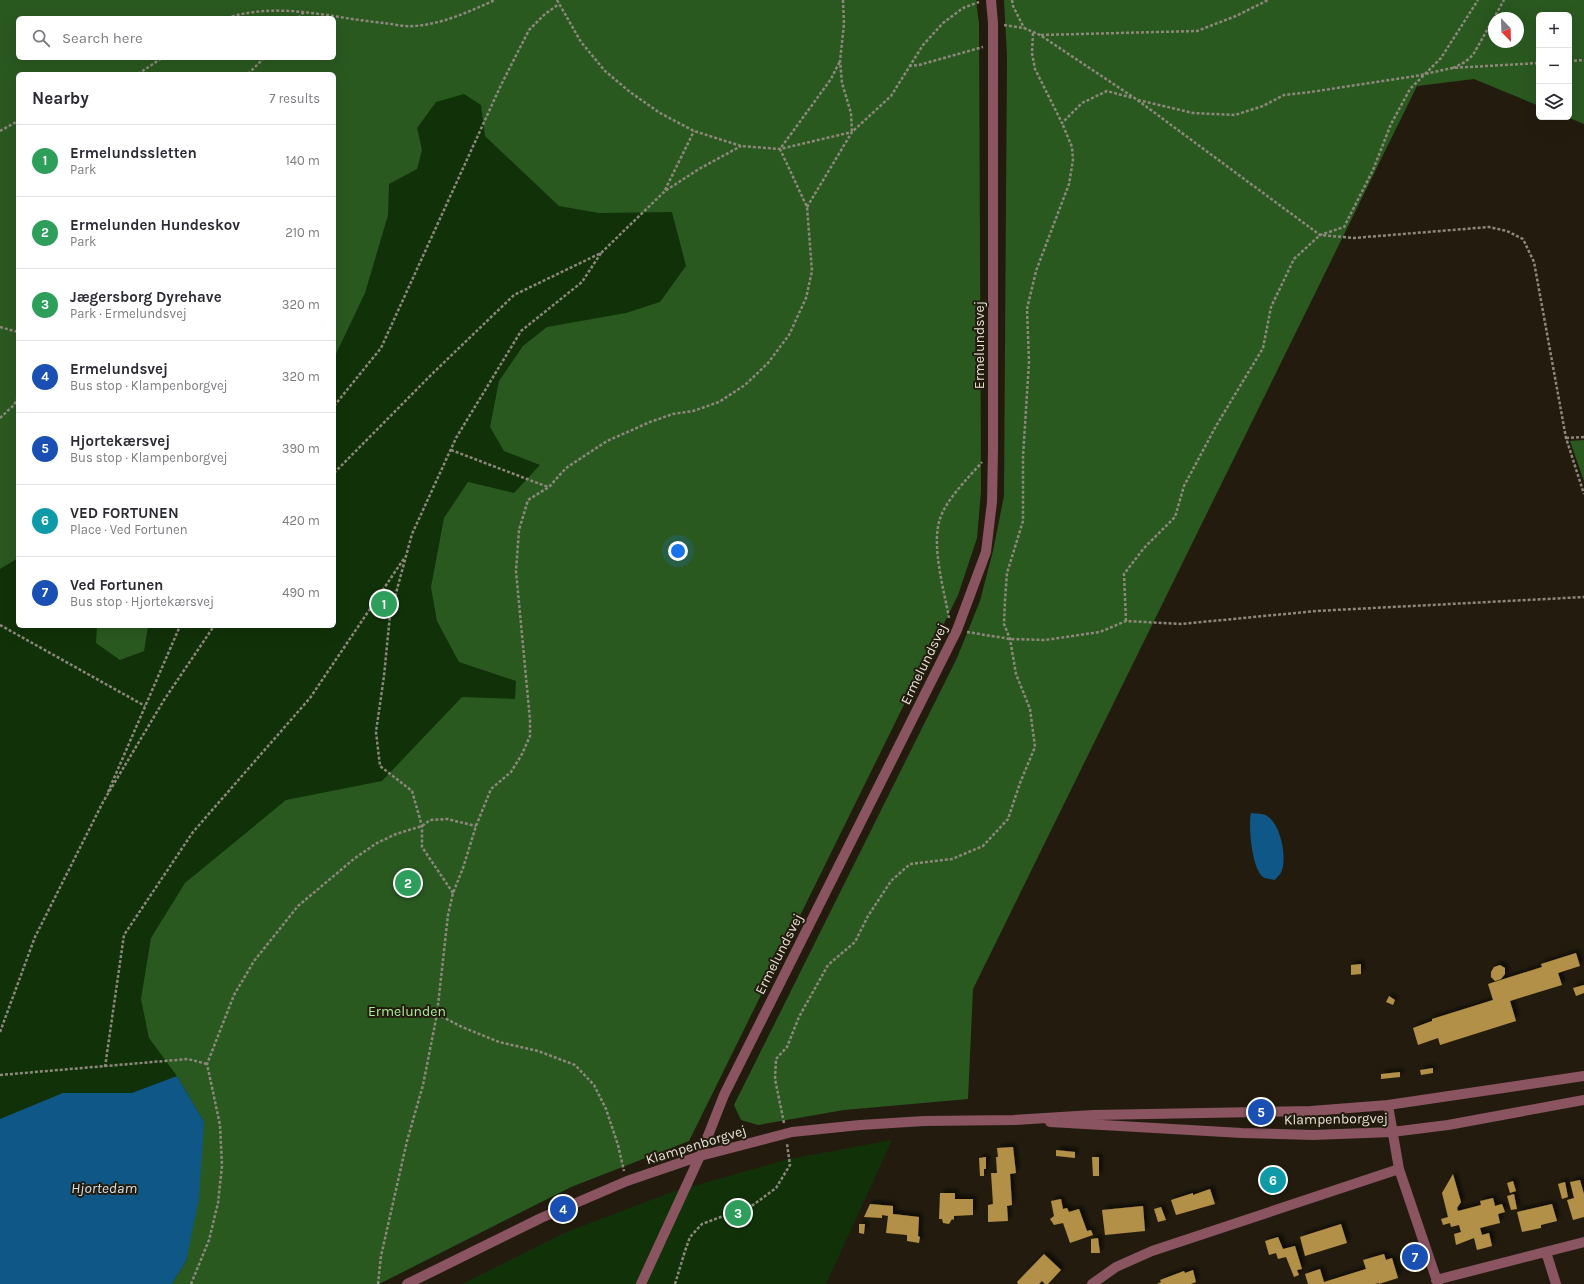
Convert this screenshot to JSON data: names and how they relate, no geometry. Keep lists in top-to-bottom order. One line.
{"streets":{"street":["Ermelundsvej","Klampenborgvej"]},"crossings":[["Ermelundsvej","Klampenborgvej"]],"water":["Hjortedam"],"parks":["Ermelunden"],"north":"bottom right","page":{"map_buttons":["+","−"],"search":"Search here","heading":["Nearby","7 results"],"list":[{"mark":"1","name":"Ermelundssletten","note":"Park","value":"140 m"},{"mark":"2","name":"Ermelunden Hundeskov","note":"Park","value":"210 m"},{"mark":"3","name":"Jægersborg Dyrehave","note":"Park · Ermelundsvej","value":"320 m"},{"mark":"4","name":"Ermelundsvej","note":"Bus stop · Klampenborgvej","value":"320 m"},{"mark":"5","name":"Hjortekærsvej","note":"Bus stop · Klampenborgvej","value":"390 m"},{"mark":"6","name":"VED FORTUNEN","note":"Place · Ved Fortunen","value":"420 m"},{"mark":"7","name":"Ved Fortunen","note":"Bus stop · Hjortekærsvej","value":"490 m"}],"pins":["1","2","5","6","4","3","7"]}}
